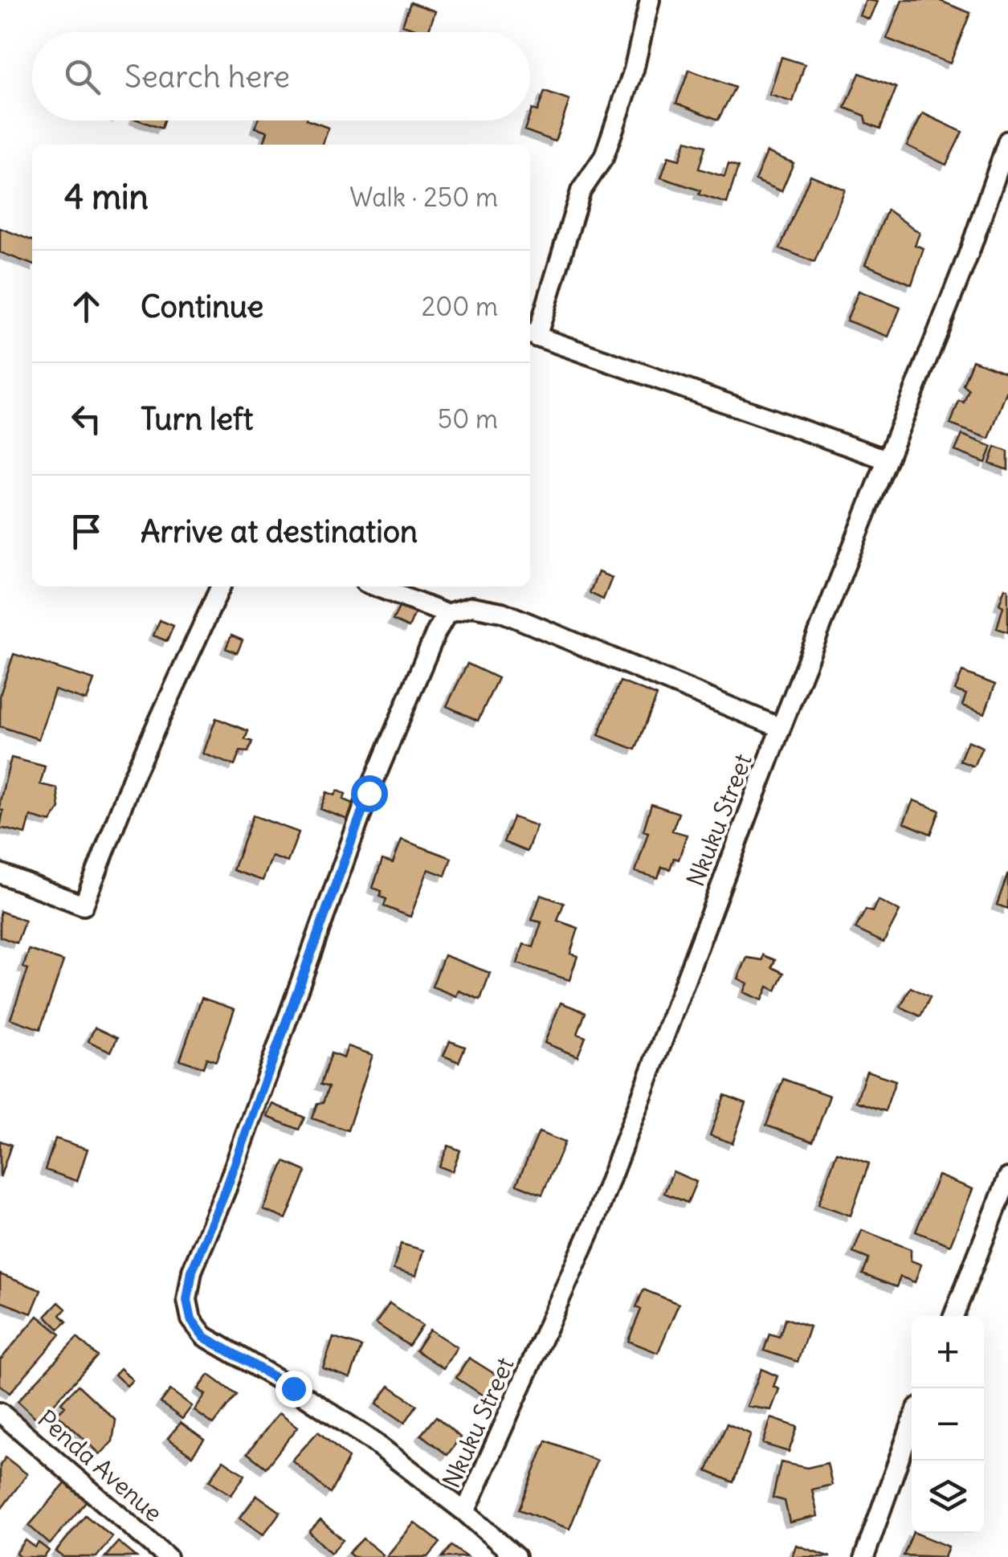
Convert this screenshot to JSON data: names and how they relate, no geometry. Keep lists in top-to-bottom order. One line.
{"streets":{"street":["Nkuku Street","Penda Avenue"]},"page":{"search":"Search here","heading":["4 min","Walk · 250 m"],"list":[["Continue","200 m"],["Turn left","50 m"],"Arrive at destination"],"map_buttons":["+","−"]}}
